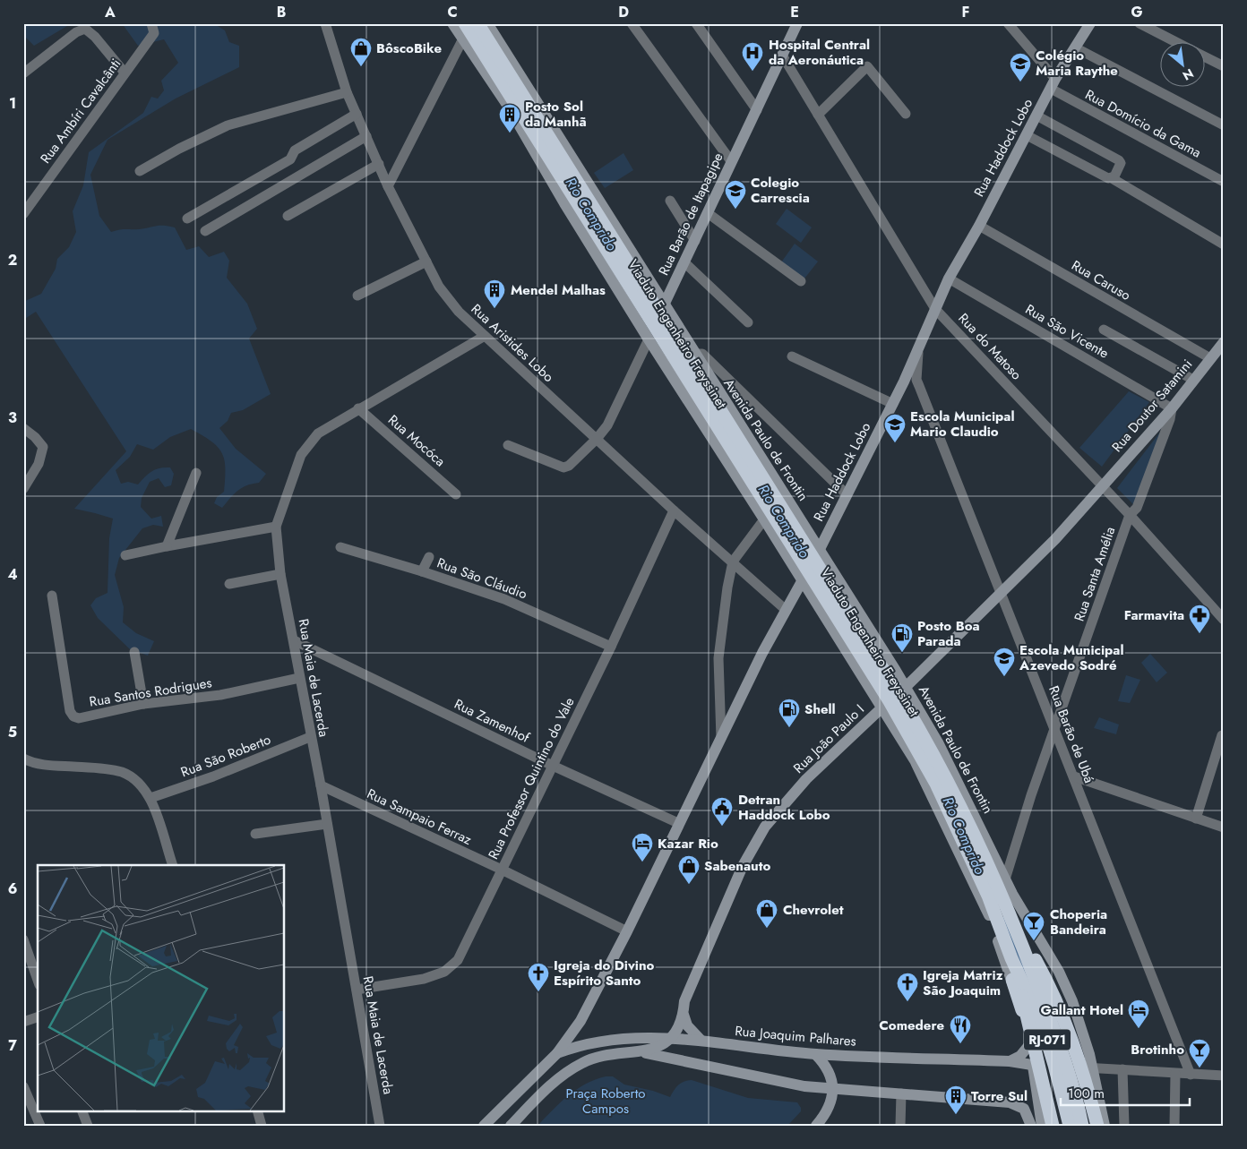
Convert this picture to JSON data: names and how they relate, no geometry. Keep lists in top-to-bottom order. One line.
{"streets":{"highway":["Viaduto Engenheiro Freyssinet","RJ-071"],"main road":["Rua Haddock Lobo","Rua Barão de Itapagipe","Rua Doutor Satamini","Avenida Paulo de Frontin","Rua João Paulo I","Rua Joaquim Palhares"],"street":["Rua Ambíri Cavalcânti","Rua Domício da Gama","Rua Caruso","Rua São Vicente","Rua Aristides Lobo","Rua do Matoso","Rua Mocóca","Rua Santa Amélia","Rua São Cláudio","Rua Maia de Lacerda","Rua Santos Rodrigues","Rua Zamenhof","Rua Barão de Ubá","Rua São Roberto","Rua Professor Quintino do Vale","Rua Sampaio Ferraz"]},"crossings":[["Rua Domício da Gama","Rua Haddock Lobo"],["Rua Haddock Lobo","Rua Caruso"],["Rua Haddock Lobo","Rua São Vicente"],["Rua Haddock Lobo","Rua Aristides Lobo"],["Rua Haddock Lobo","Rua do Matoso"],["Rua Haddock Lobo","Avenida Paulo de Frontin"],["Rua Haddock Lobo","Rua Zamenhof"],["Rua Haddock Lobo","Rua Barão de Ubá"],["Rua Haddock Lobo","Rua Sampaio Ferraz"],["Rua Haddock Lobo","Rua Joaquim Palhares"],["Rua Barão de Itapagipe","Rua Aristides Lobo"],["Rua Barão de Itapagipe","Rua do Matoso"],["Rua Barão de Itapagipe","Avenida Paulo de Frontin"],["Rua Caruso","Rua Doutor Satamini"],["Rua São Vicente","Rua Doutor Satamini"],["Rua São Vicente","Rua Santa Amélia"],["Rua Aristides Lobo","Rua Maia de Lacerda"],["Rua Aristides Lobo","Rua Professor Quintino do Vale"],["Rua do Matoso","Rua Doutor Satamini"],["Rua do Matoso","Rua Santa Amélia"],["Rua do Matoso","Rua João Paulo I"],["Rua Doutor Satamini","Rua Santa Amélia"],["Rua Doutor Satamini","Rua João Paulo I"],["Avenida Paulo de Frontin","Rua Santa Amélia"],["Avenida Paulo de Frontin","Rua João Paulo I"],["Rua Mocóca","Rua Maia de Lacerda"],["Rua Santa Amélia","Rua Barão de Ubá"],["Rua São Cláudio","Rua Professor Quintino do Vale"],["Rua Maia de Lacerda","Rua Santos Rodrigues"],["Rua Maia de Lacerda","Rua Zamenhof"],["Rua Maia de Lacerda","Rua São Roberto"],["Rua Maia de Lacerda","Rua Professor Quintino do Vale"],["Rua Maia de Lacerda","Rua Sampaio Ferraz"],["Rua Zamenhof","Rua Professor Quintino do Vale"],["Rua Barão de Ubá","Rua João Paulo I"],["Rua João Paulo I","Rua Joaquim Palhares"],["Rua Professor Quintino do Vale","Rua Sampaio Ferraz"]],"water":["Rio Comprido"],"parks":["Praça Roberto Campos"],"places":{"shop":["BôscoBike","Sabenauto","Chevrolet"],"hospital":["Hospital Central da Aeronáutica"],"school or university":["Colégio Maria Raythe","Colegio Carrescia","Escola Municipal Mario Claudio","Escola Municipal Azevedo Sodré"],"building":["Posto Sol da Manhã","Mendel Malhas","Torre Sul"],"pharmacy":["Farmavita"],"fuel station":["Posto Boa Parada","Shell"],"public building":["Detran Haddock Lobo"],"hotel":["Kazar Rio","Gallant Hotel"],"bar":["Choperia Bandeira","Brotinho"],"church":["Igreja do Divino Espírito Santo","Igreja Matriz São Joaquim"],"restaurant":["Comedere"]},"scale_bar":"100 m","north":"bottom right","grid":{"columns":["A","B","C","D","E","F","G"],"rows":["1","2","3","4","5","6","7"]}}
